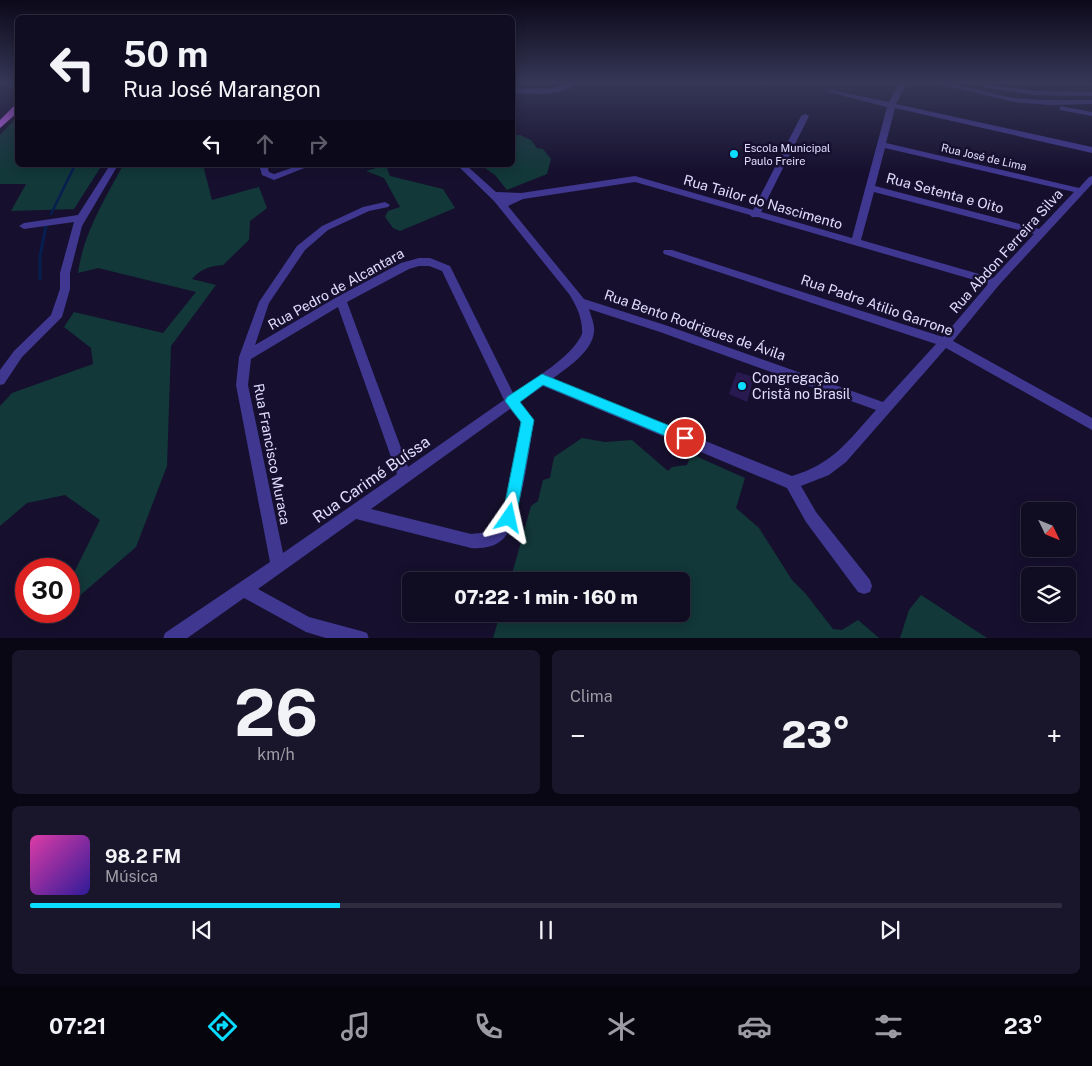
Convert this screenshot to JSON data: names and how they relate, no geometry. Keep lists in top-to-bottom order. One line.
{"streets":{"street":["Rua José de Lima","Rua Setenta e Oito","Rua Tailor do Nascimento","Rua Abdon Ferreira Silva","Rua Pedro de Alcantara","Rua Padre Atilio Garrone","Rua Bento Rodrigues de Ávila","Rua Francisco Muraca","Rua Carimé Buíssa"]},"crossings":[["Rua José de Lima","Rua Abdon Ferreira Silva"],["Rua Setenta e Oito","Rua Abdon Ferreira Silva"],["Rua Tailor do Nascimento","Rua Abdon Ferreira Silva"],["Rua Abdon Ferreira Silva","Rua Padre Atilio Garrone"],["Rua Abdon Ferreira Silva","Rua Bento Rodrigues de Ávila"],["Rua Pedro de Alcantara","Rua Francisco Muraca"],["Rua Pedro de Alcantara","Rua Carimé Buíssa"],["Rua Bento Rodrigues de Ávila","Rua Carimé Buíssa"],["Rua Francisco Muraca","Rua Carimé Buíssa"]],"places":["Escola Municipal Paulo Freire","Congregação Cristã no Brasil"],"north":"bottom right","page":{"turn":["50 m","Rua José Marangon"],"limit":"30","trip":"07:22 · 1 min · 160 m","tile":[["26","km/h"],"Clima"],"heat":["−","23°","+"],"song":["98.2 FM","Música"],"tabs":["07:21","23°"]}}
